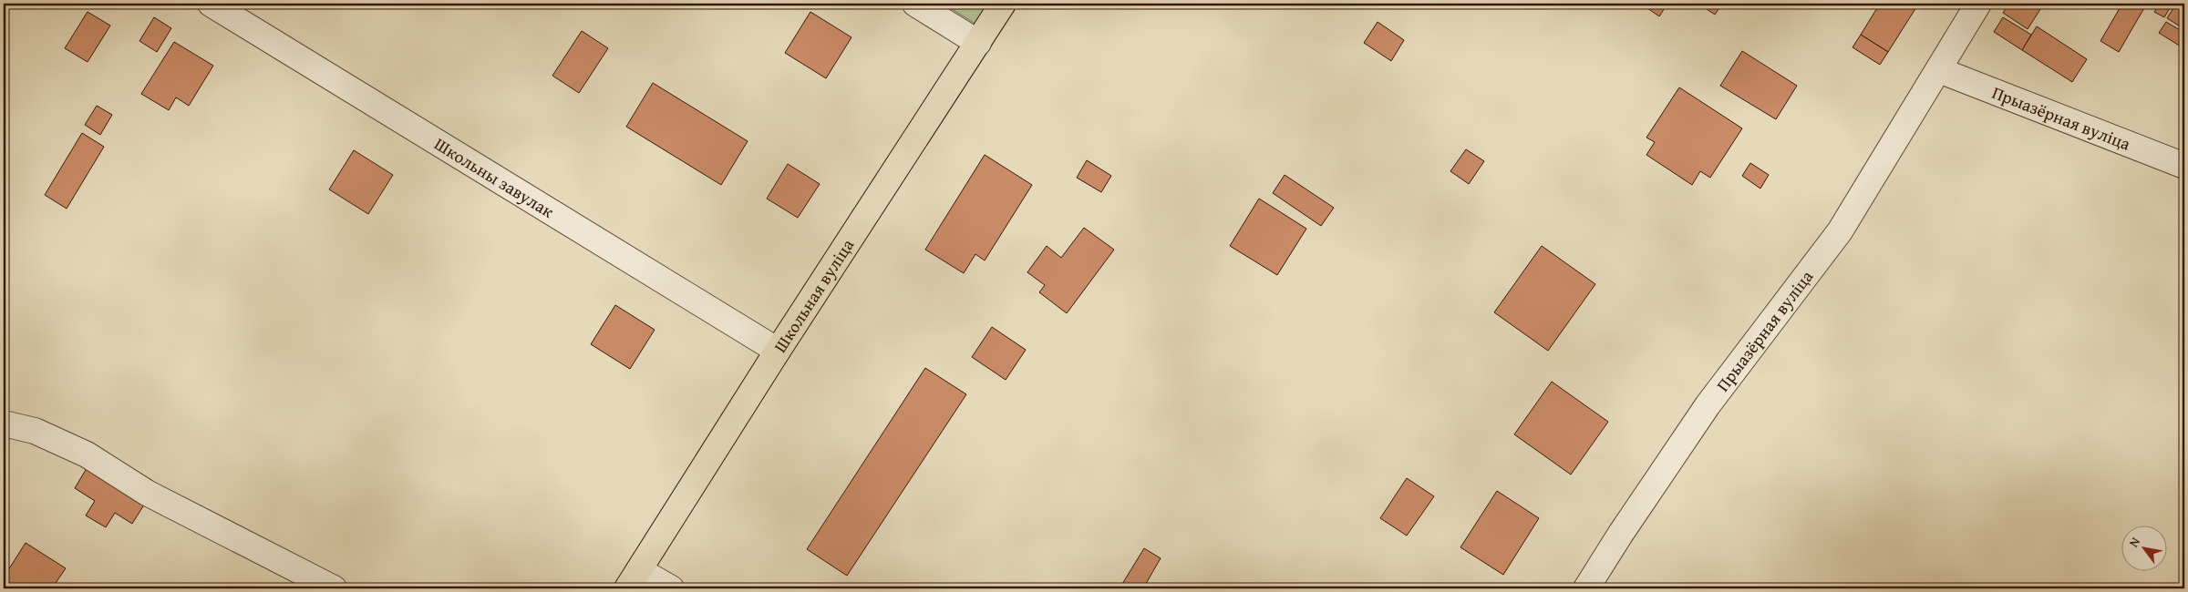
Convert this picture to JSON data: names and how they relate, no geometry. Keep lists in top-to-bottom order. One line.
{"streets":{"main road":["Школьная вуліца"],"street":["Прыазёрная вуліца","Школьны завулак"]},"crossings":[["Школьны завулак","Школьная вуліца"]],"north":"top left"}
